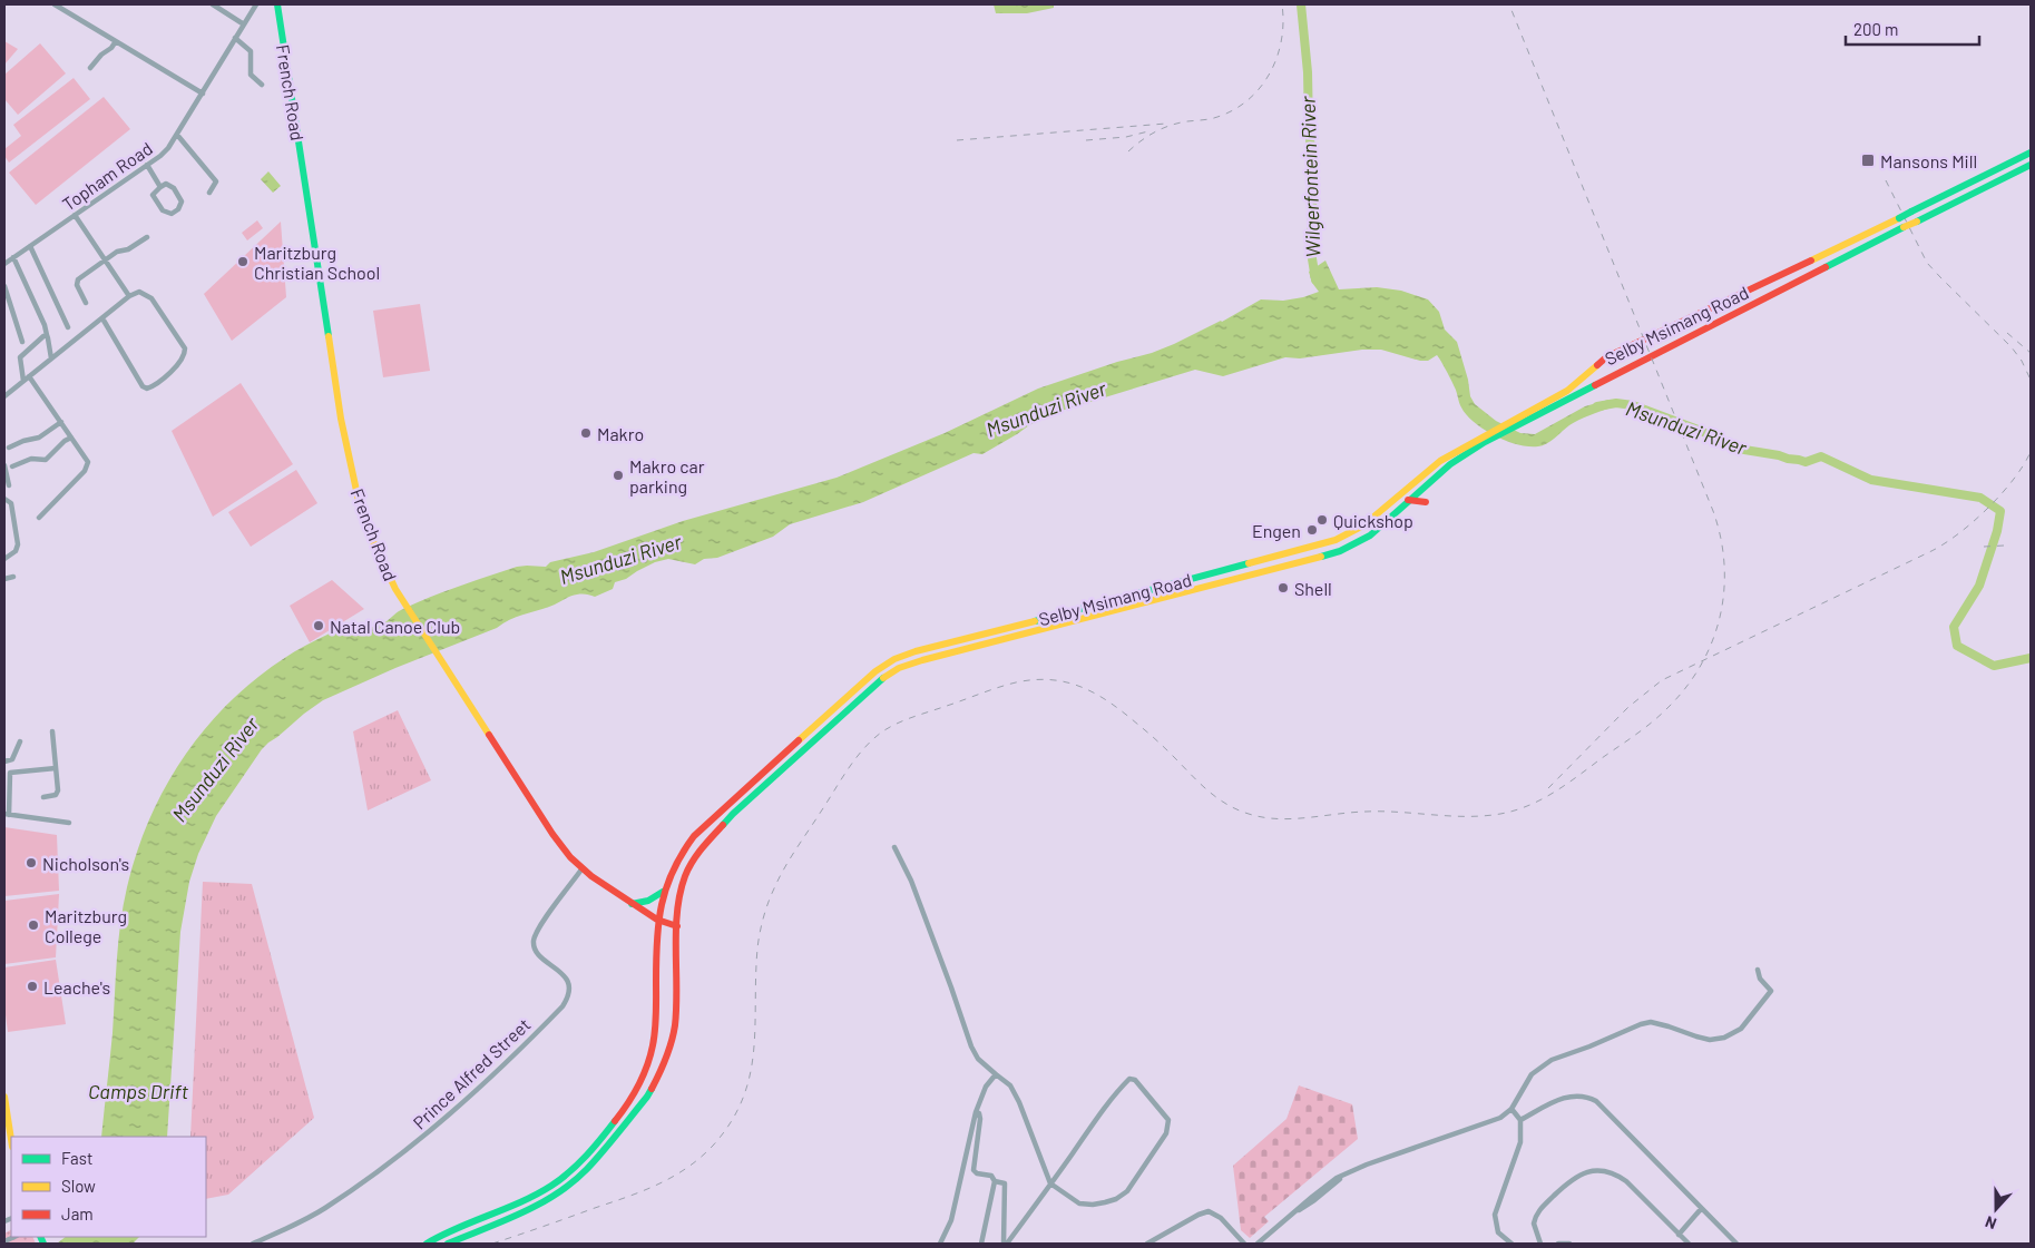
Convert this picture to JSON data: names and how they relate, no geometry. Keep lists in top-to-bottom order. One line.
{"streets":{"main road":["French Road","Selby Msimang Road"],"street":["Topham Road","Prince Alfred Street"]},"crossings":[["French Road","Selby Msimang Road"],["French Road","Prince Alfred Street"]],"water":["Wilgerfontein River","Msunduzi River","Camps Drift"],"places":{"transit":["Mansons Mill"],"other":["Maritzburg Christian School","Makro","Makro car parking","Quickshop","Engen","Shell","Natal Canoe Club","Nicholson's","Maritzburg College","Leache's"]},"legend":["Fast","Slow","Jam"],"scale_bar":"200 m","north":"bottom"}
